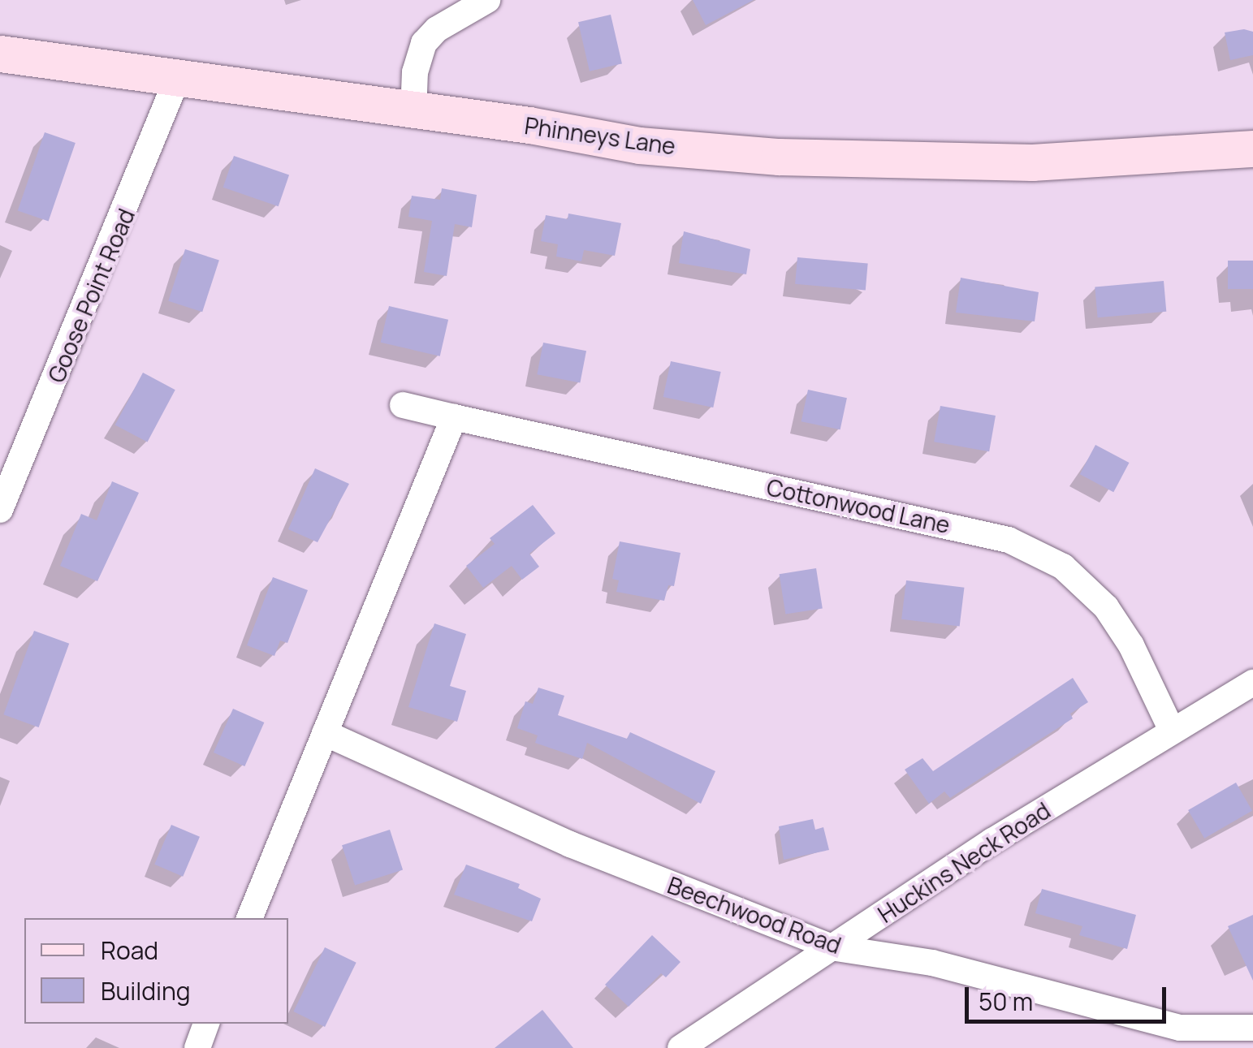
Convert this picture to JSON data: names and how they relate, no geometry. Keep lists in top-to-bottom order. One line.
{"streets":{"main road":["Phinneys Lane"],"street":["Goose Point Road","Cottonwood Lane","Huckins Neck Road","Beechwood Road"]},"crossings":[["Phinneys Lane","Goose Point Road"],["Cottonwood Lane","Huckins Neck Road"],["Huckins Neck Road","Beechwood Road"]],"legend":["Road","Building"],"scale_bar":"50 m"}
